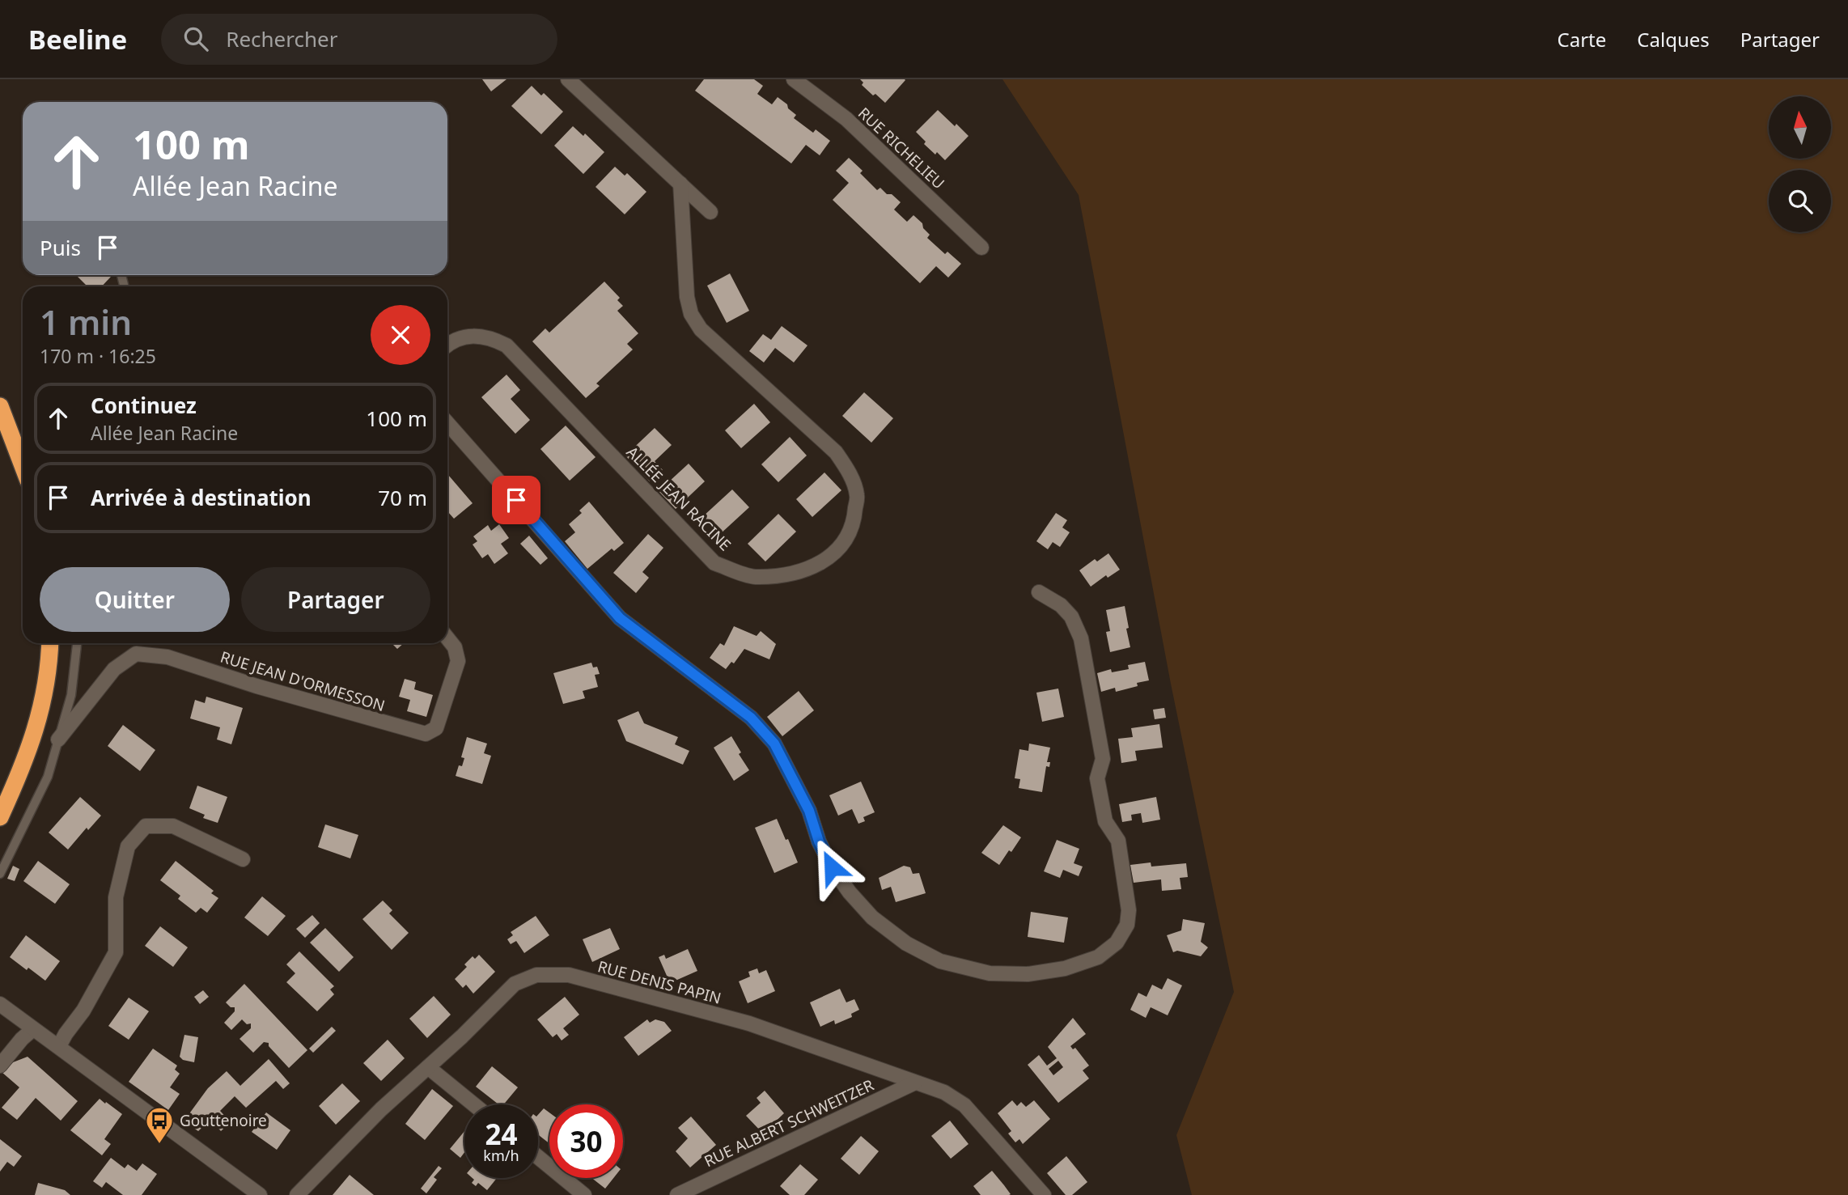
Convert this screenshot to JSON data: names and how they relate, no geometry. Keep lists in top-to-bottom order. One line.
{"streets":{"street":["RUE RICHELIEU","ALLÉE JEAN RACINE","RUE JEAN D'ORMESSON","RUE DENIS PAPIN","RUE ALBERT SCHWEITZER"]},"crossings":[["RUE DENIS PAPIN","RUE ALBERT SCHWEITZER"]],"places":{"bus stop":["Gouttenoire"]},"north":"top","page":{"header":"Beeline","search":"Rechercher","nav":["Carte","Calques","Partager"],"turn":["100 m","Allée Jean Racine"],"then":"Puis","heading":["1 min","170 m · 16:25"],"list":[{"name":"Continuez","note":"Allée Jean Racine","value":"100 m"},{"name":"Arrivée à destination","value":"70 m"}],"buttons":["Quitter","Partager"],"speed":"24 km/h","limit":"30"}}
